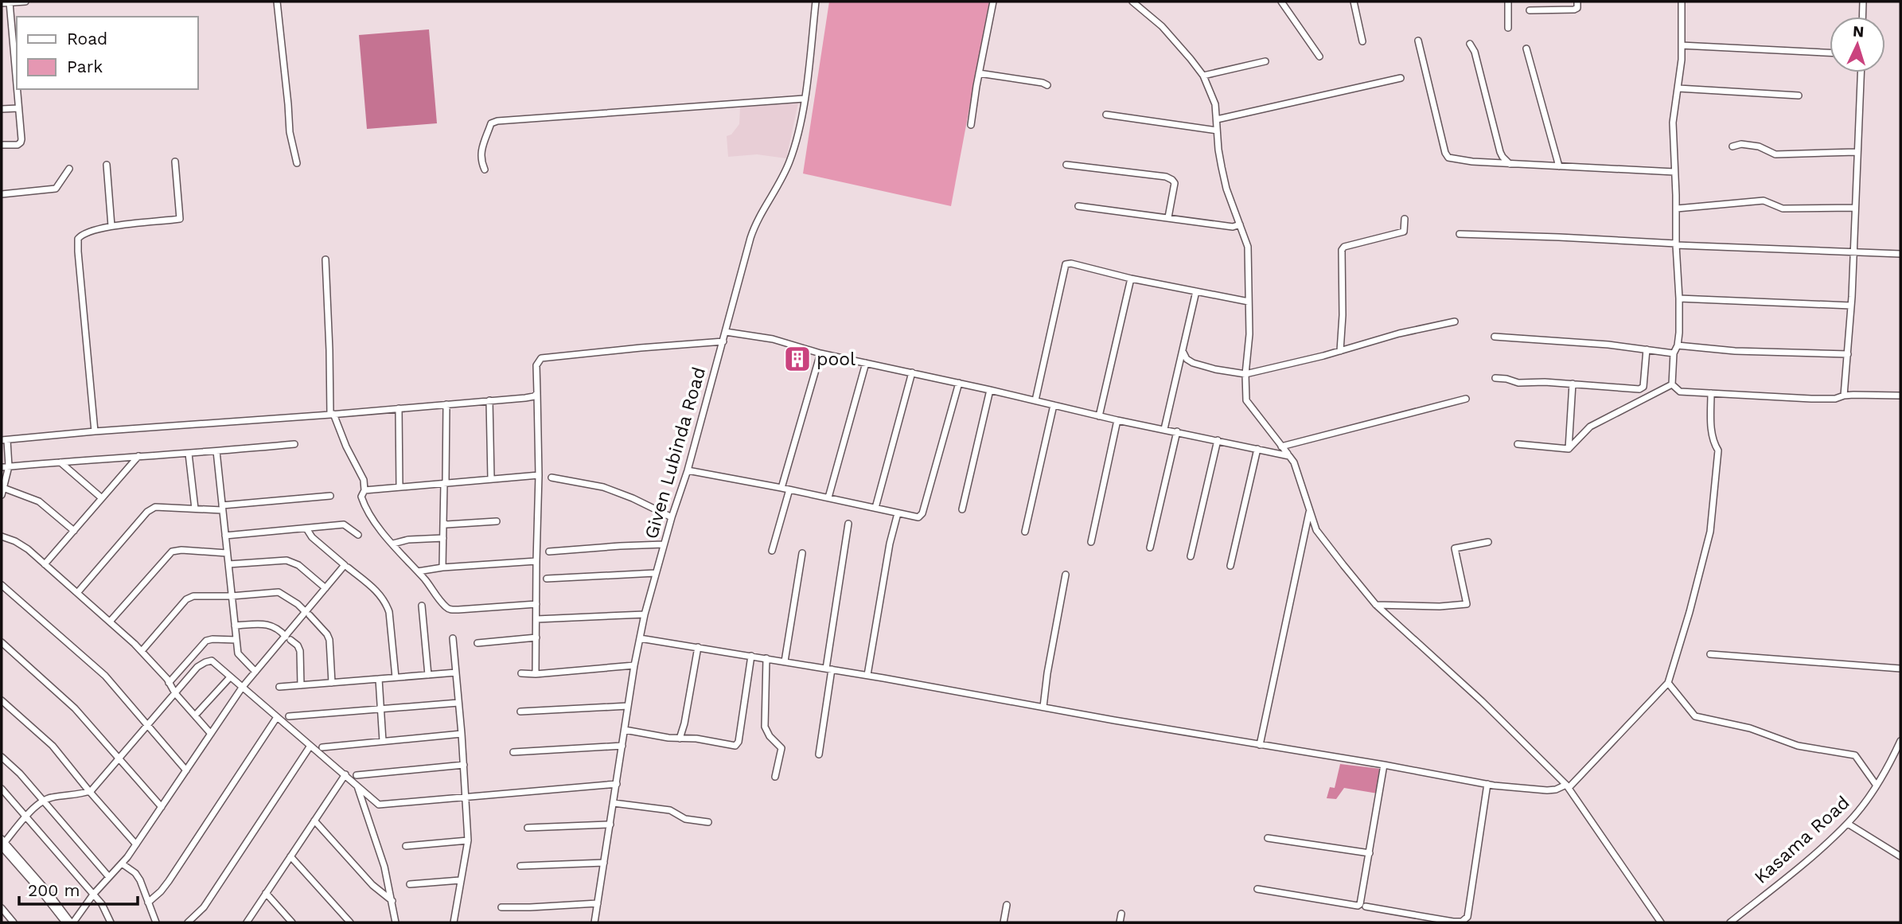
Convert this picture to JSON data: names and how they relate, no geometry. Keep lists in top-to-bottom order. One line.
{"streets":{"street":["Given Lubinda Road","Kasama Road"]},"places":{"building":["pool"]},"legend":["Road","Park"],"scale_bar":"200 m","north":"top"}
